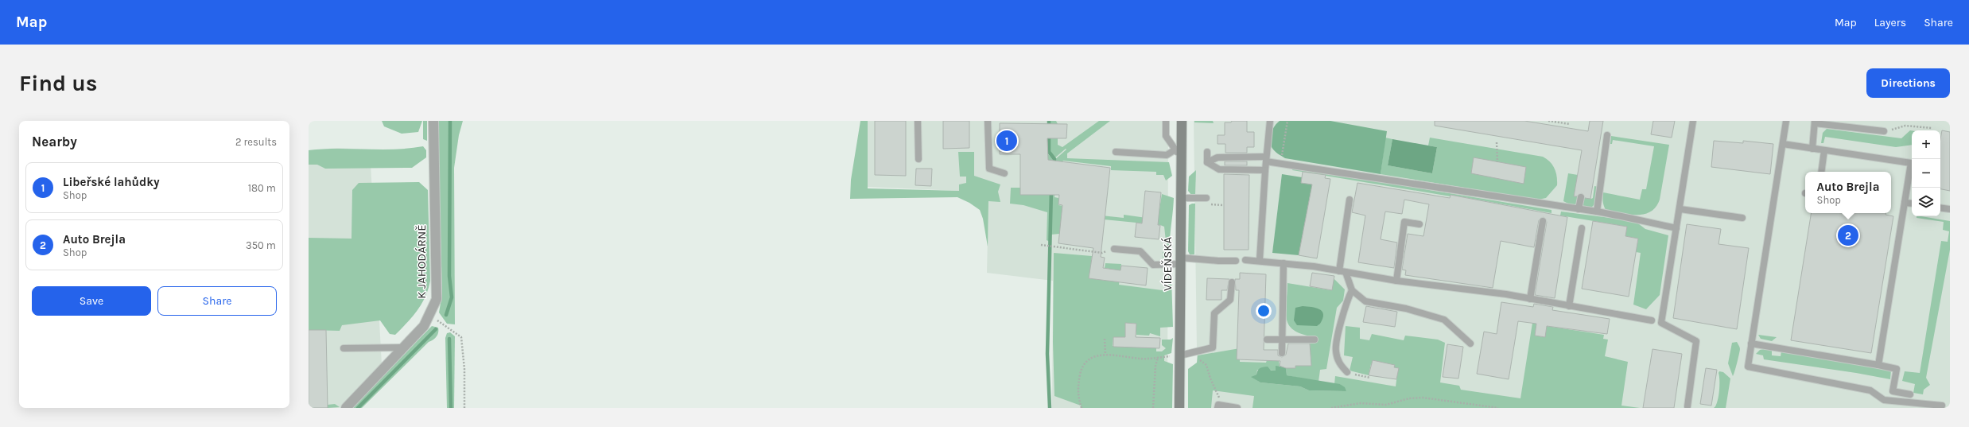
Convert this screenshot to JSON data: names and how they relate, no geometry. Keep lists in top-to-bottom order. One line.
{"streets":{"main road":["VÍDEŇSKÁ"],"street":["K JAHODÁRNĚ"]},"page":{"header":"Map","nav":["Map","Layers","Share"],"buttons":["Directions",["Save","Share"]],"title":"Find us","heading":["Nearby","2 results"],"pins":["1","2"],"map_buttons":["+","−"],"list":[{"mark":"1","name":"Libeřské lahůdky","note":"Shop","value":"180 m"},{"mark":"2","name":"Auto Brejla","note":"Shop","value":"350 m"}],"popup":["Auto Brejla","Shop"]}}
